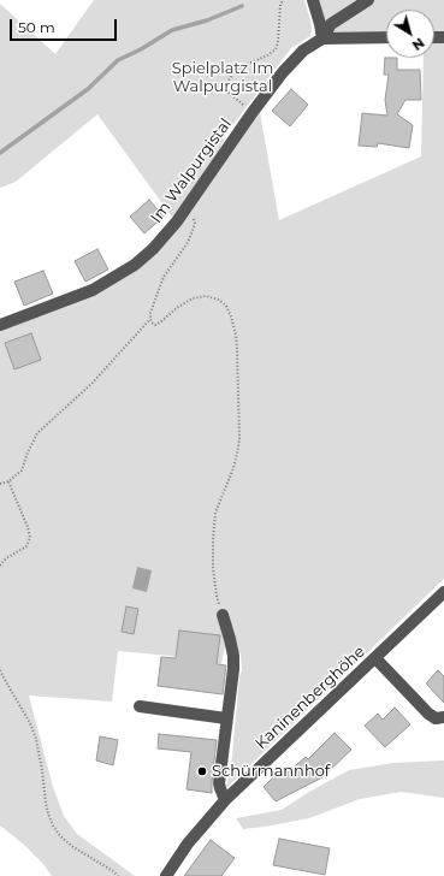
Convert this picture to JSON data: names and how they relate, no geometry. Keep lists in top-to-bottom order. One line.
{"streets":{"street":["Im Walpurgistal","Kaninenberghöhe"]},"parks":["Spielplatz Im Walpurgistal"],"places":["Schürmannhof"],"scale_bar":"50 m","north":"bottom right"}
